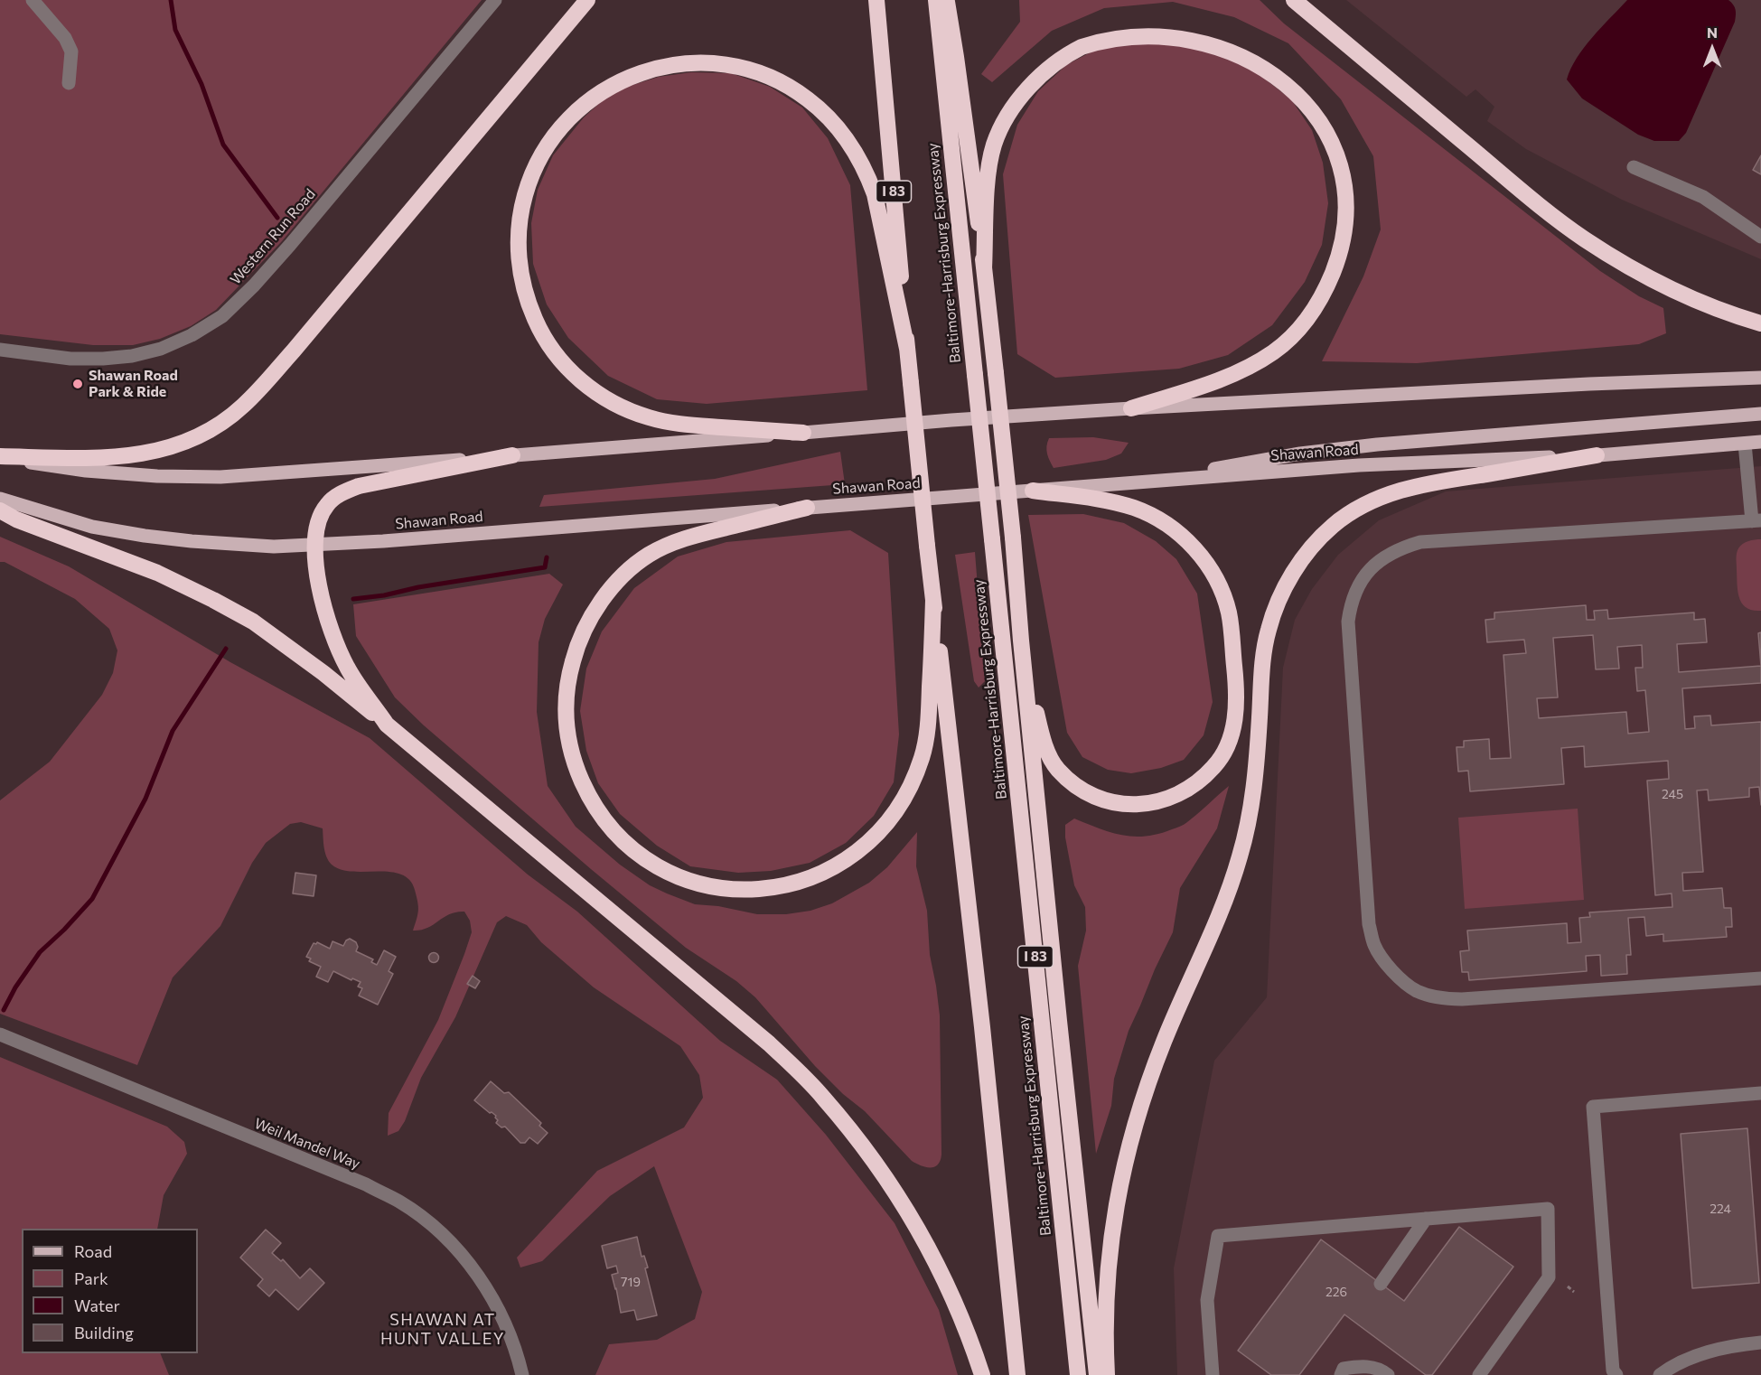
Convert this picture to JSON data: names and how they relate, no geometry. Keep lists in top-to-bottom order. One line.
{"streets":{"highway":["I 83","Baltimore-Harrisburg Expressway"],"main road":["Shawan Road"],"street":["Western Run Road","Weil Mandel Way"]},"districts":["SHAWAN AT HUNT VALLEY"],"places":["Shawan Road Park & Ride"],"house_numbers":["245","224","719","226"],"legend":["Road","Park","Water","Building"],"north":"top"}
